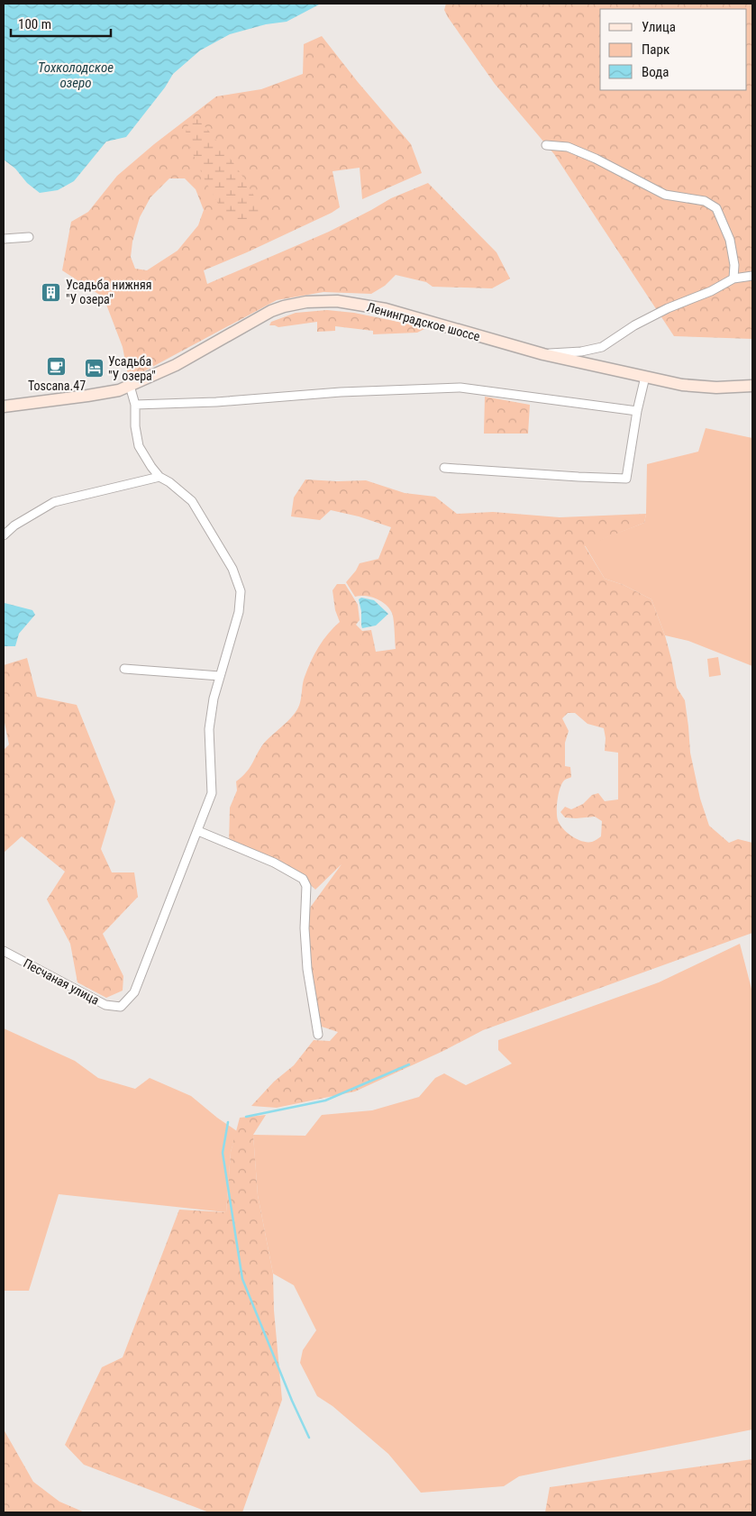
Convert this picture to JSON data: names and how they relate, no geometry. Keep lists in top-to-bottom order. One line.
{"streets":{"main road":["Ленинградское шоссе"],"street":["Песчаная улица"]},"water":["Тохколодское озеро"],"places":{"building":["Усадьба нижняя \"У озера\""],"cafe":["Toscana.47"],"hotel":["Усадьба \"У озера\""]},"legend":["Улица","Парк","Вода"],"scale_bar":"100 m"}
